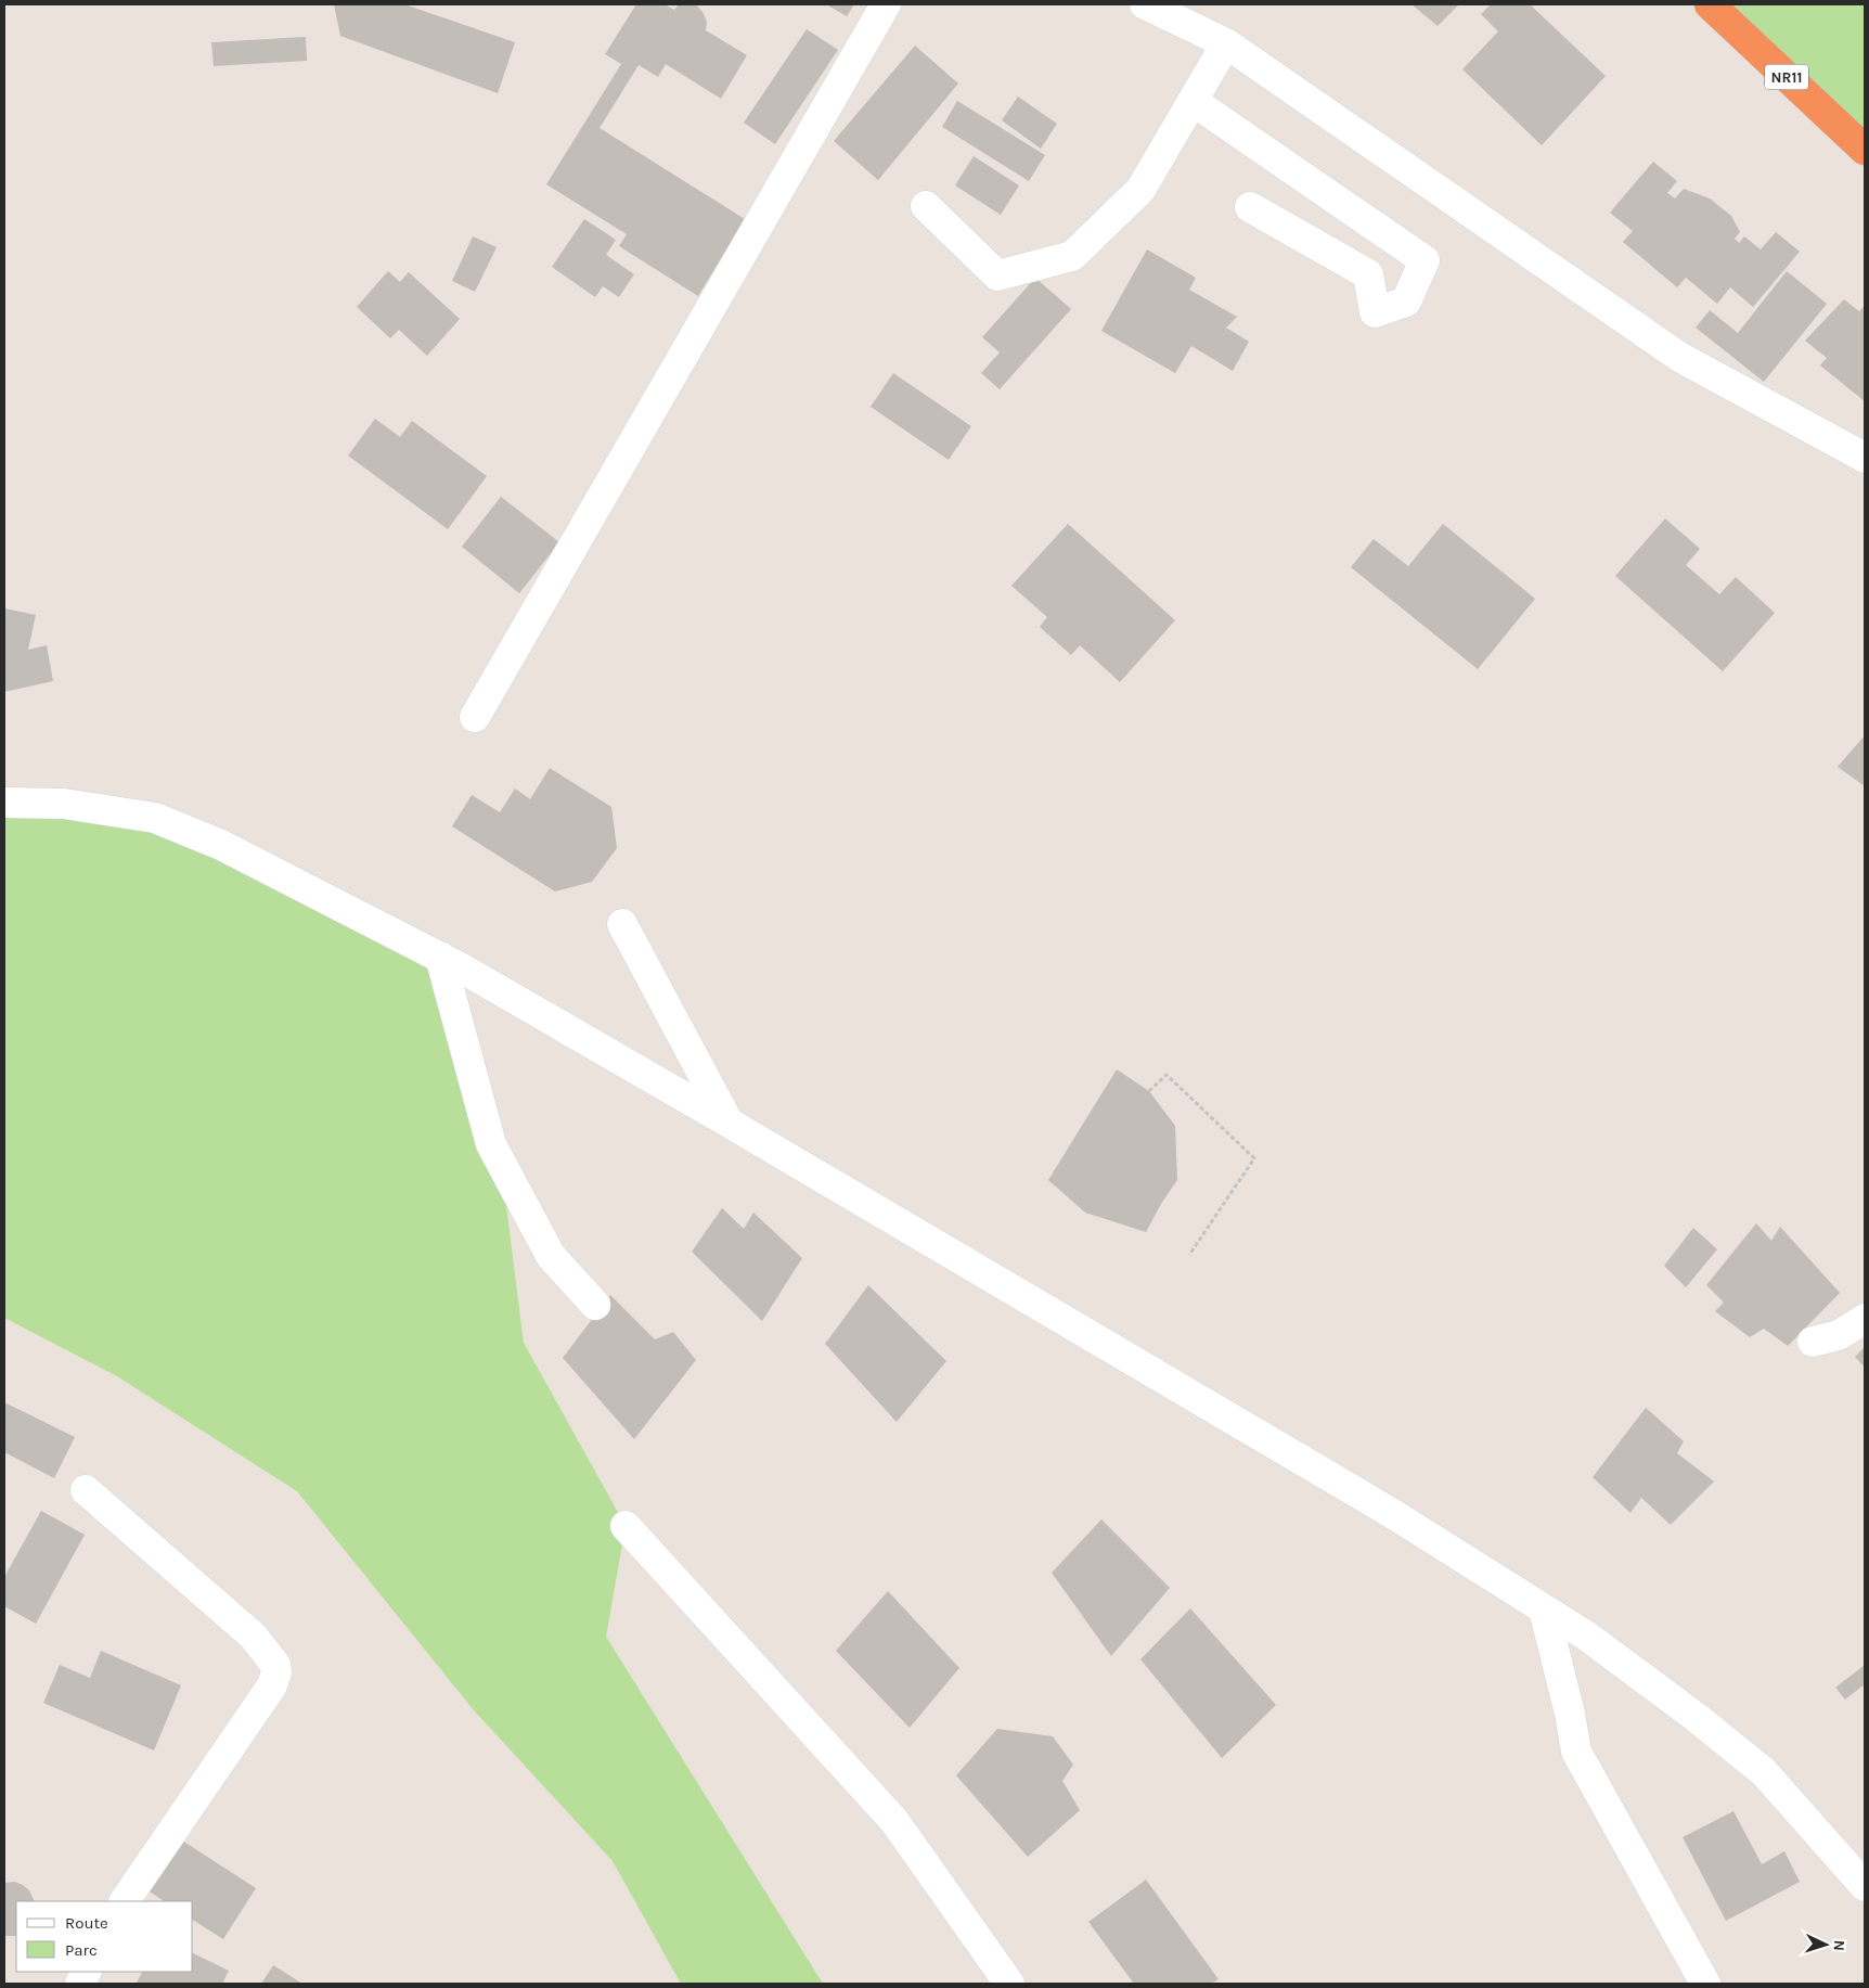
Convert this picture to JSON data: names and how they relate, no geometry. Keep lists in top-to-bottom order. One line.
{"streets":{"highway":["NR11"]},"legend":["Route","Parc"],"north":"right"}
